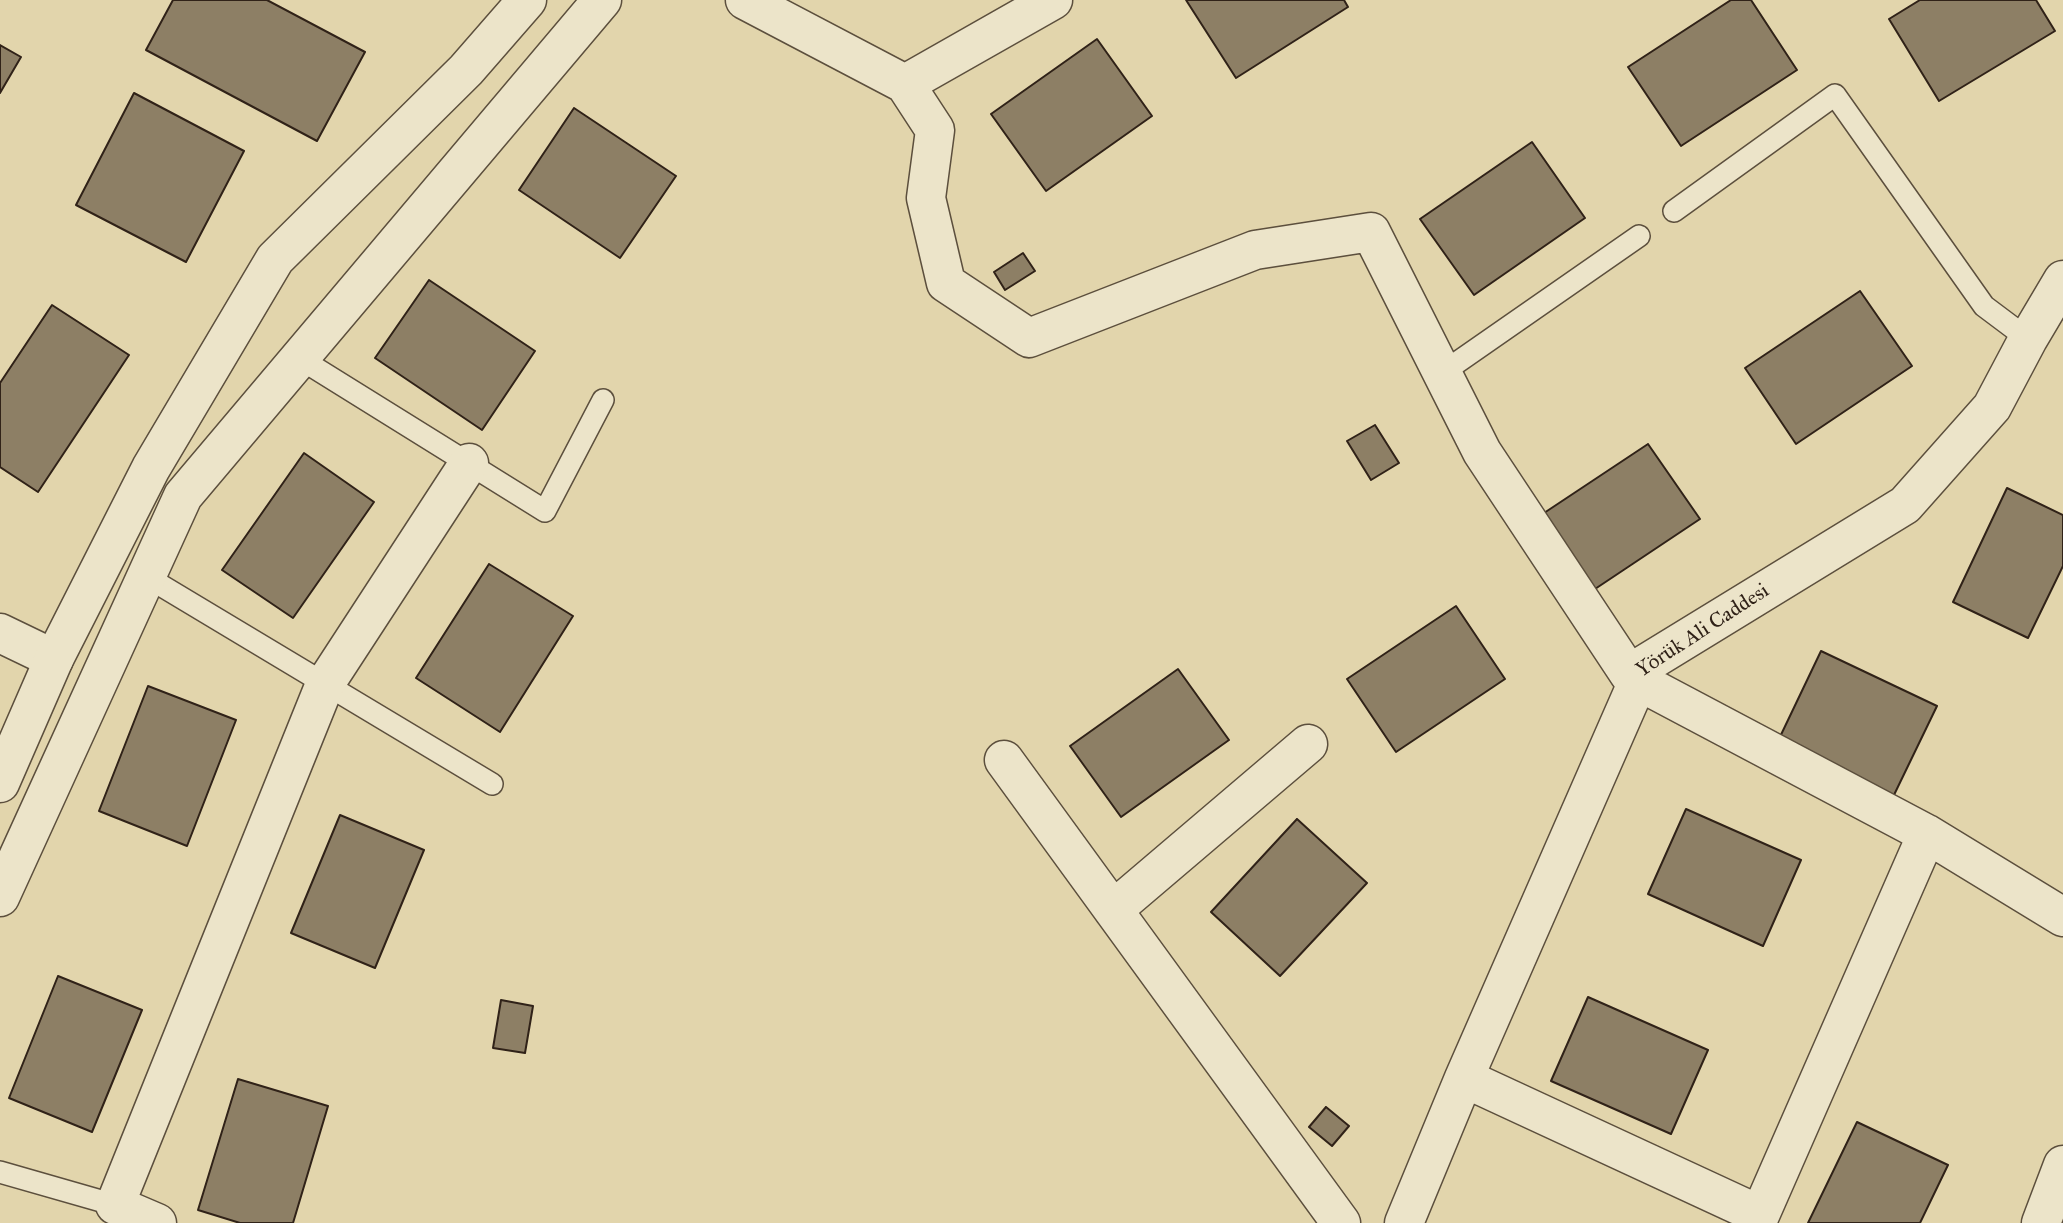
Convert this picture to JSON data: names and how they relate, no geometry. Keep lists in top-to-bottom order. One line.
{"streets":{"street":["Yörük Ali Caddesi"]}}
